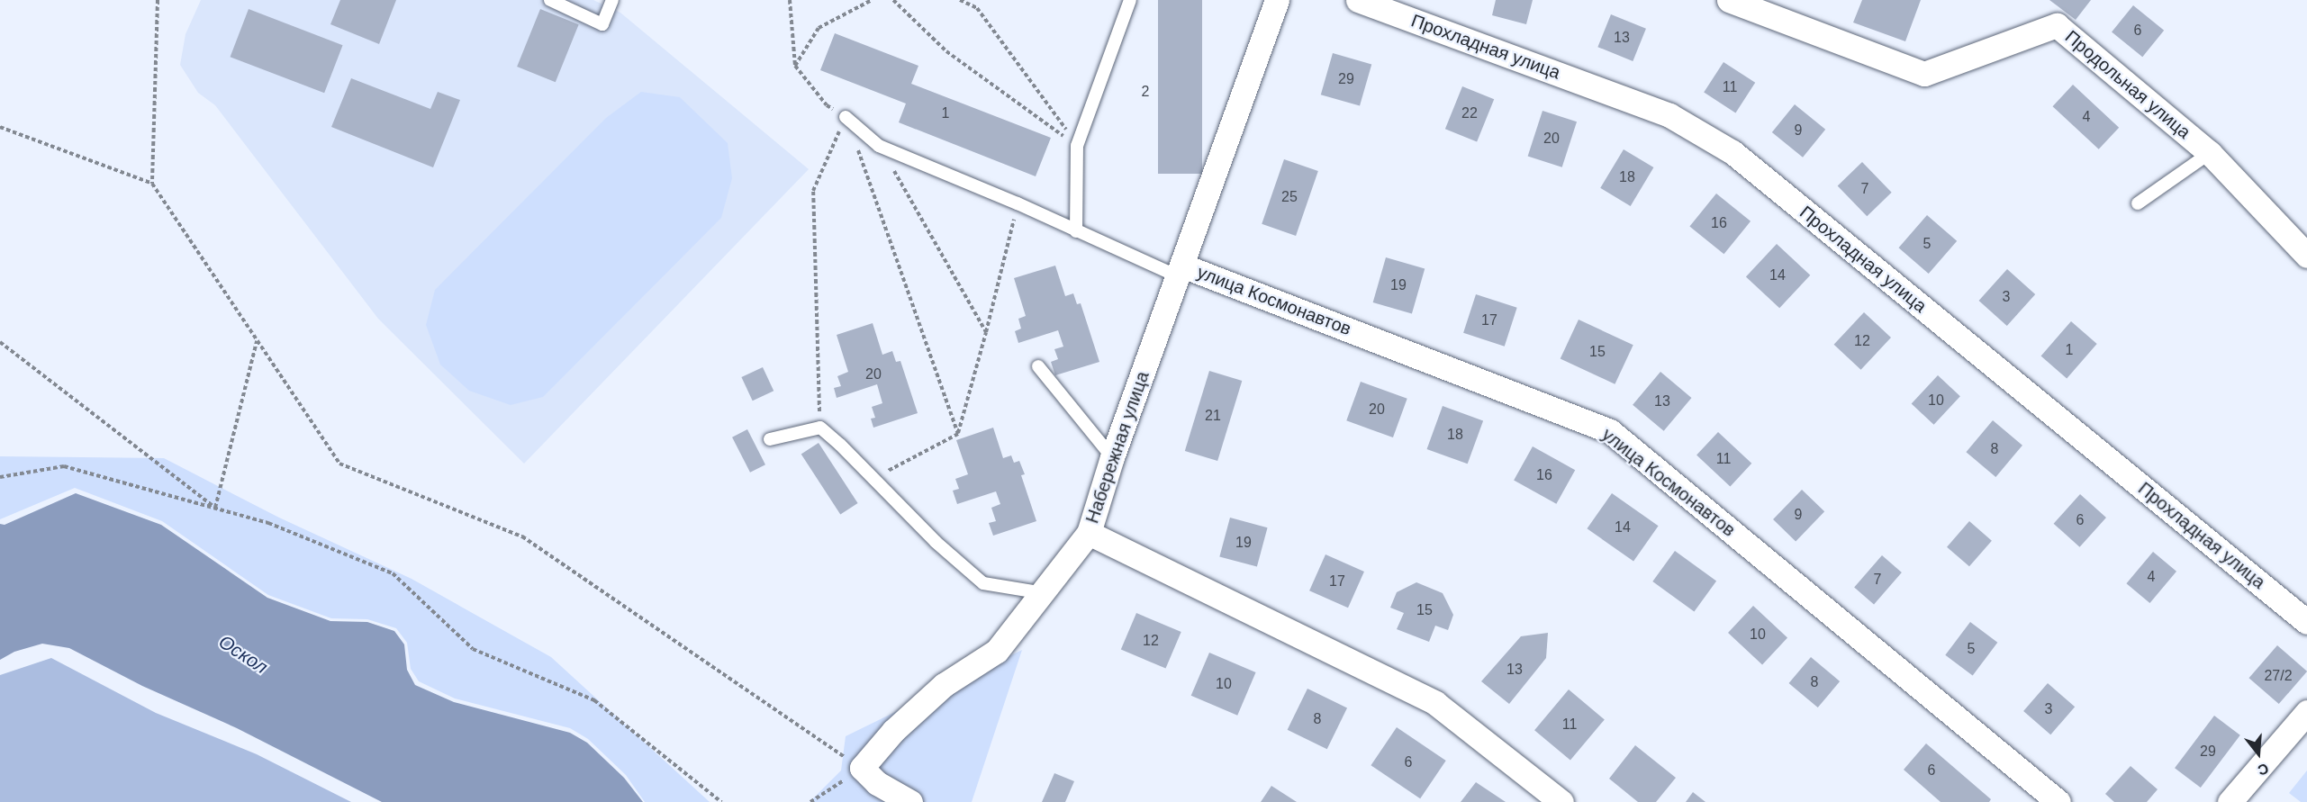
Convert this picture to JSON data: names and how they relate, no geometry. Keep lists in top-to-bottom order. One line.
{"streets":{"street":["Прохладная улица","Продольная улица","улица Космонавтов","Набережная улица"]},"crossings":[["улица Космонавтов","Набережная улица"]],"water":["Оскол"],"house_numbers":["6","13","29","11","2","1","22","4","9","20","18","7","25","16","5","14","19","3","17","12","1","15","20","10","13","20","21","18","8","11","16","9","6","14","19","4","7","17","15","10","12","5","13","27/2","8","10","3","8","11","29","6","6"],"north":"bottom"}
